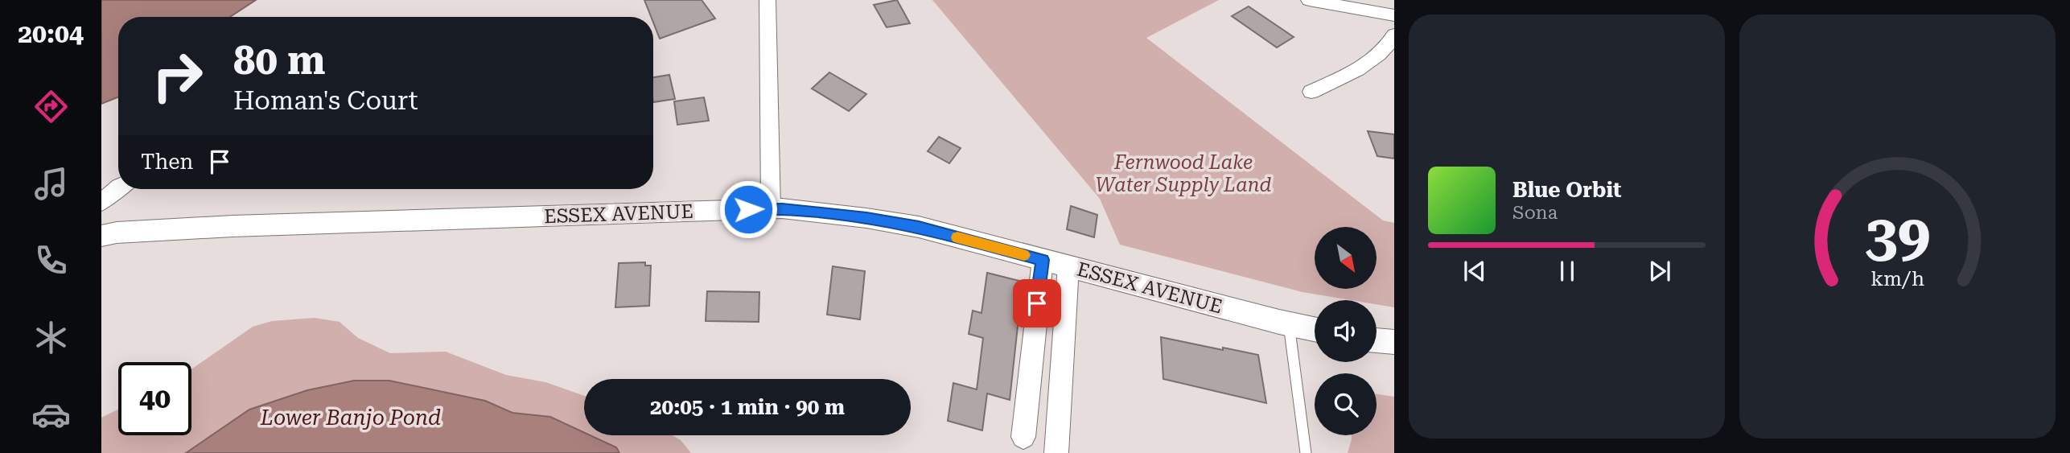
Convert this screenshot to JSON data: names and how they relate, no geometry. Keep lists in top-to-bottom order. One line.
{"streets":{"street":["ESSEX AVENUE"]},"water":["Lower Banjo Pond"],"parks":["Fernwood Lake Water Supply Land"],"north":"bottom right","page":{"tabs":"20:04","turn":["80 m","Homan's Court"],"then":"Then","song":["Blue Orbit","Sona"],"limit":"40","trip":"20:05 · 1 min · 90 m","gauge":["39","km/h"]}}
